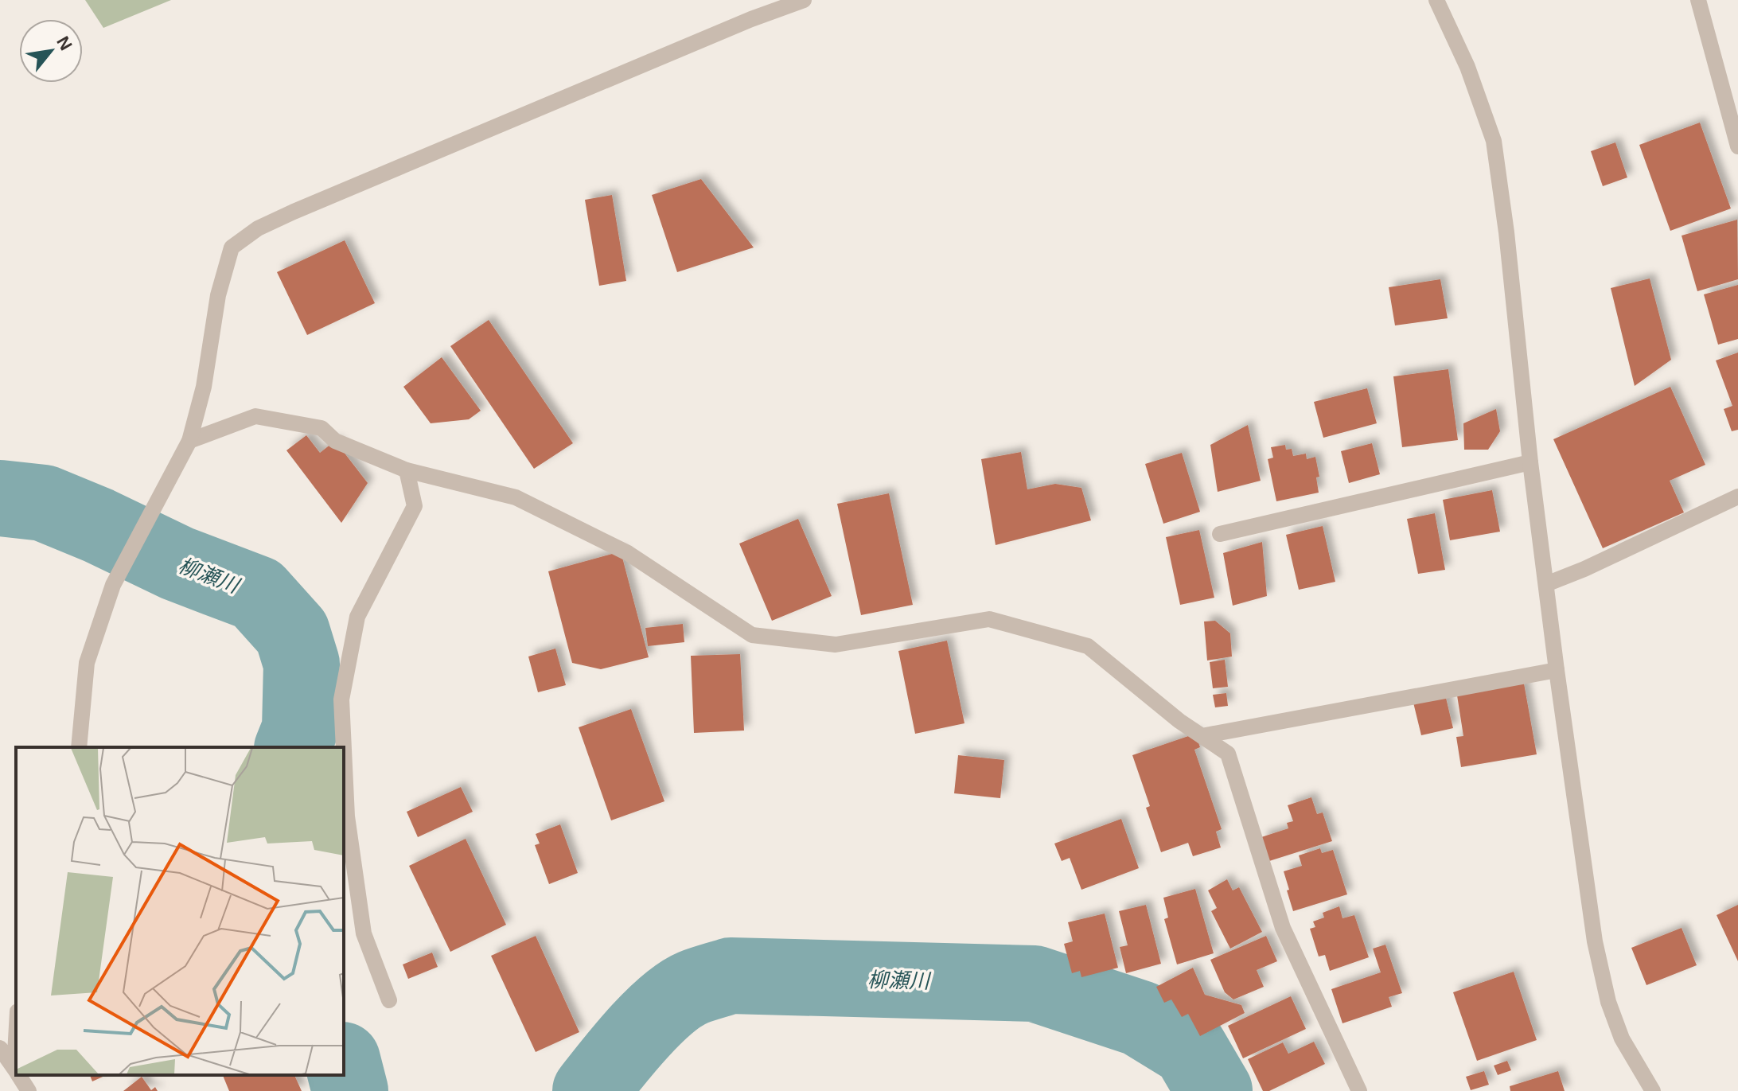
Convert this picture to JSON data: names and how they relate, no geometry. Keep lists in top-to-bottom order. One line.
{"water":["柳瀬川"],"north":"top right"}
